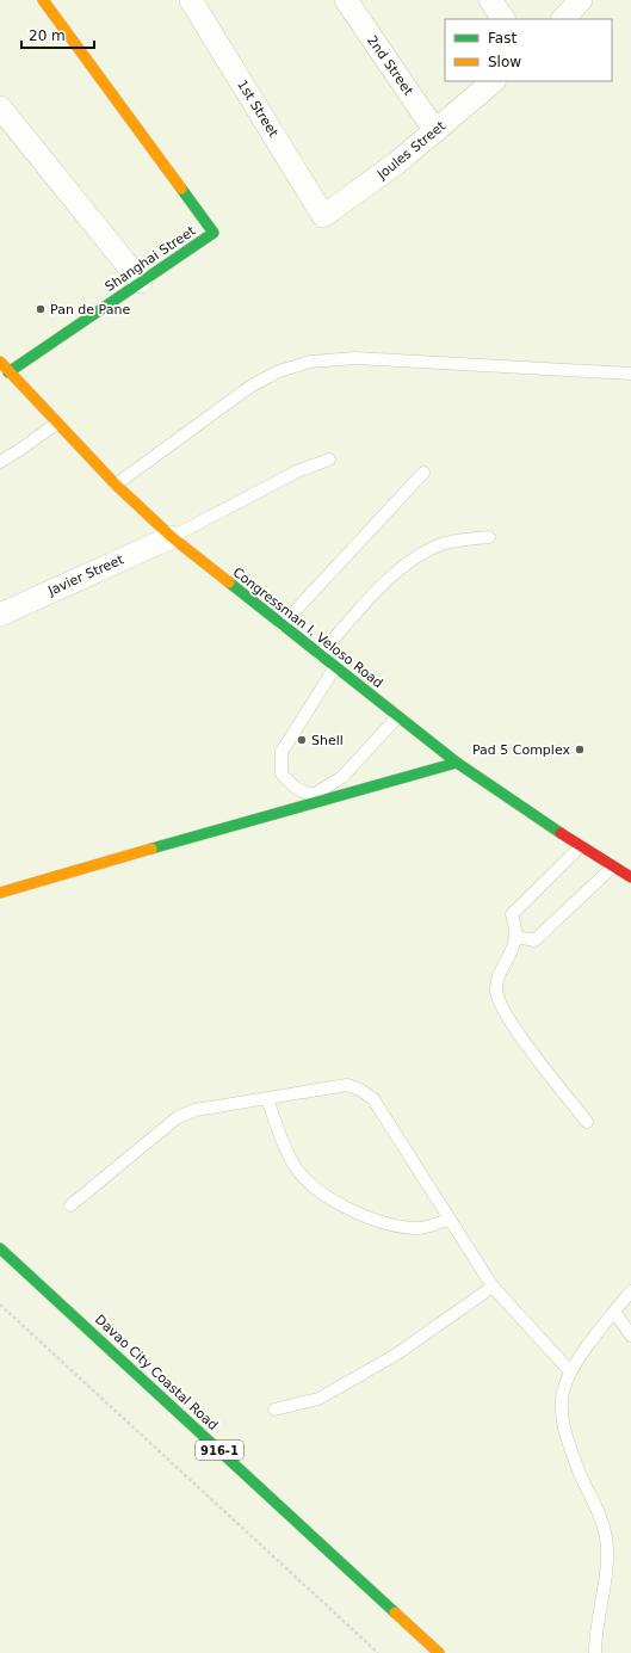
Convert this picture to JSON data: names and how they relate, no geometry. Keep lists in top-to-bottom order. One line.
{"streets":{"main road":["Shanghai Street","Congressman I. Veloso Road","Davao City Coastal Road","916-1"],"street":["2nd Street","1st Street","Joules Street","Javier Street"]},"crossings":[["2nd Street","Joules Street"],["1st Street","Joules Street"],["Shanghai Street","Congressman I. Veloso Road"],["Javier Street","Congressman I. Veloso Road"]],"places":["Pan de Pane","Shell","Pad 5 Complex"],"legend":["Fast","Slow"],"scale_bar":"20 m"}
